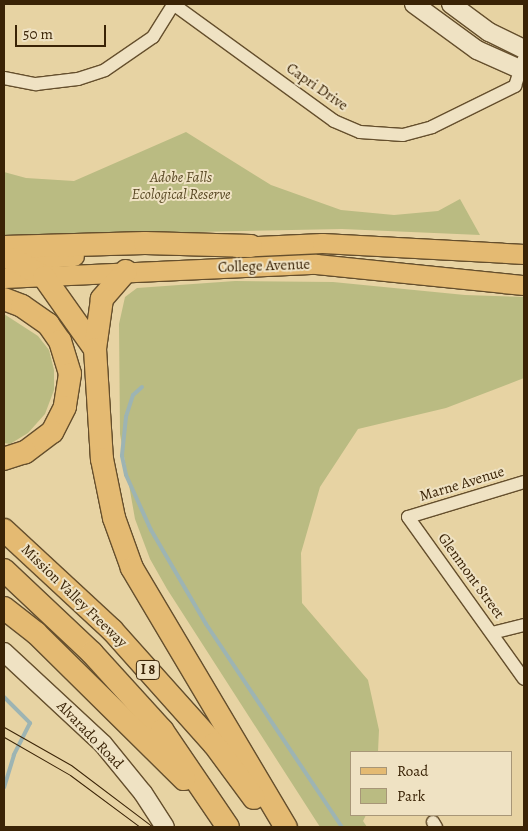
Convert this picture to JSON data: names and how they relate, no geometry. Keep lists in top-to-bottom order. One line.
{"streets":{"highway":["Mission Valley Freeway","I 8"],"main road":["College Avenue"],"street":["Capri Drive","Marne Avenue","Glenmont Street","Alvarado Road"]},"crossings":[["Marne Avenue","Glenmont Street"]],"parks":["Adobe Falls Ecological Reserve"],"legend":["Road","Park"],"scale_bar":"50 m"}
